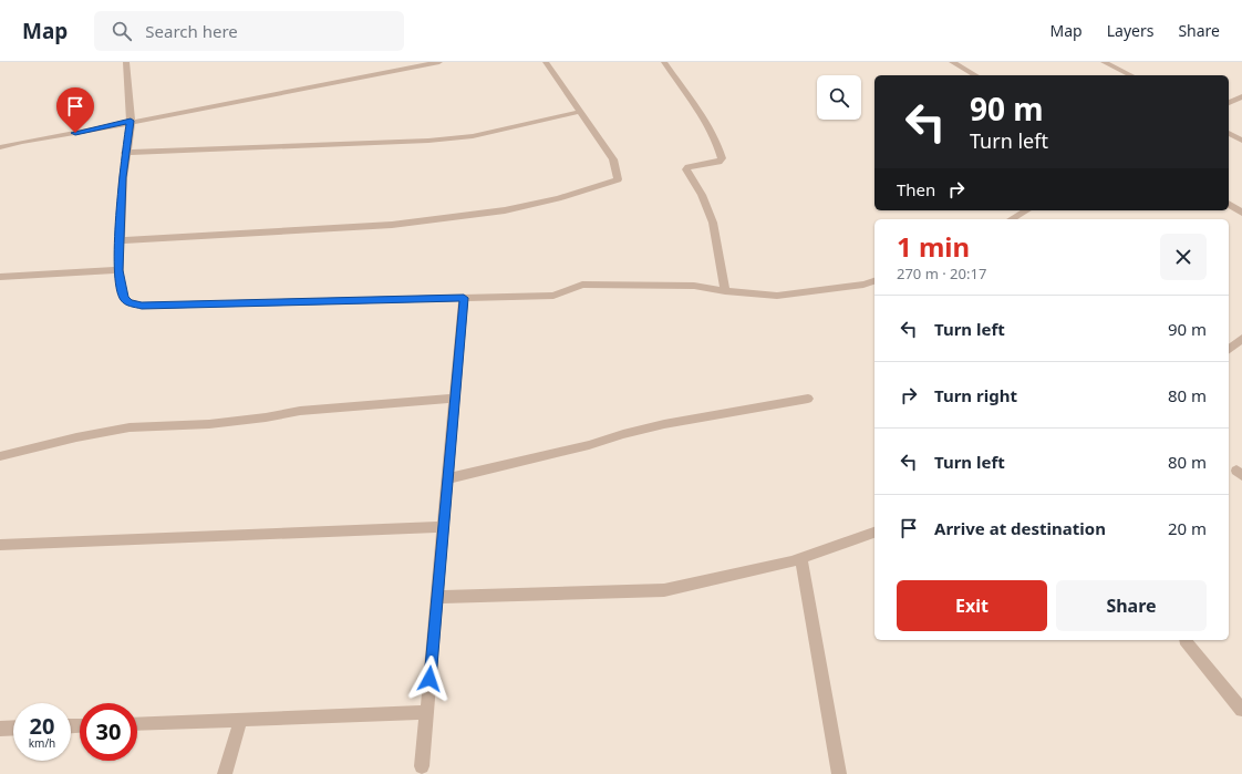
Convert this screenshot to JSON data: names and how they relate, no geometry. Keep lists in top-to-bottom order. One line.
{"page":{"header":"Map","search":"Search here","nav":["Map","Layers","Share"],"turn":["90 m","Turn left"],"then":"Then","heading":["1 min","270 m · 20:17"],"list":[{"name":"Turn left","value":"90 m"},{"name":"Turn right","value":"80 m"},{"name":"Turn left","value":"80 m"},{"name":"Arrive at destination","value":"20 m"}],"buttons":["Exit","Share"],"speed":"20 km/h","limit":"30"}}
